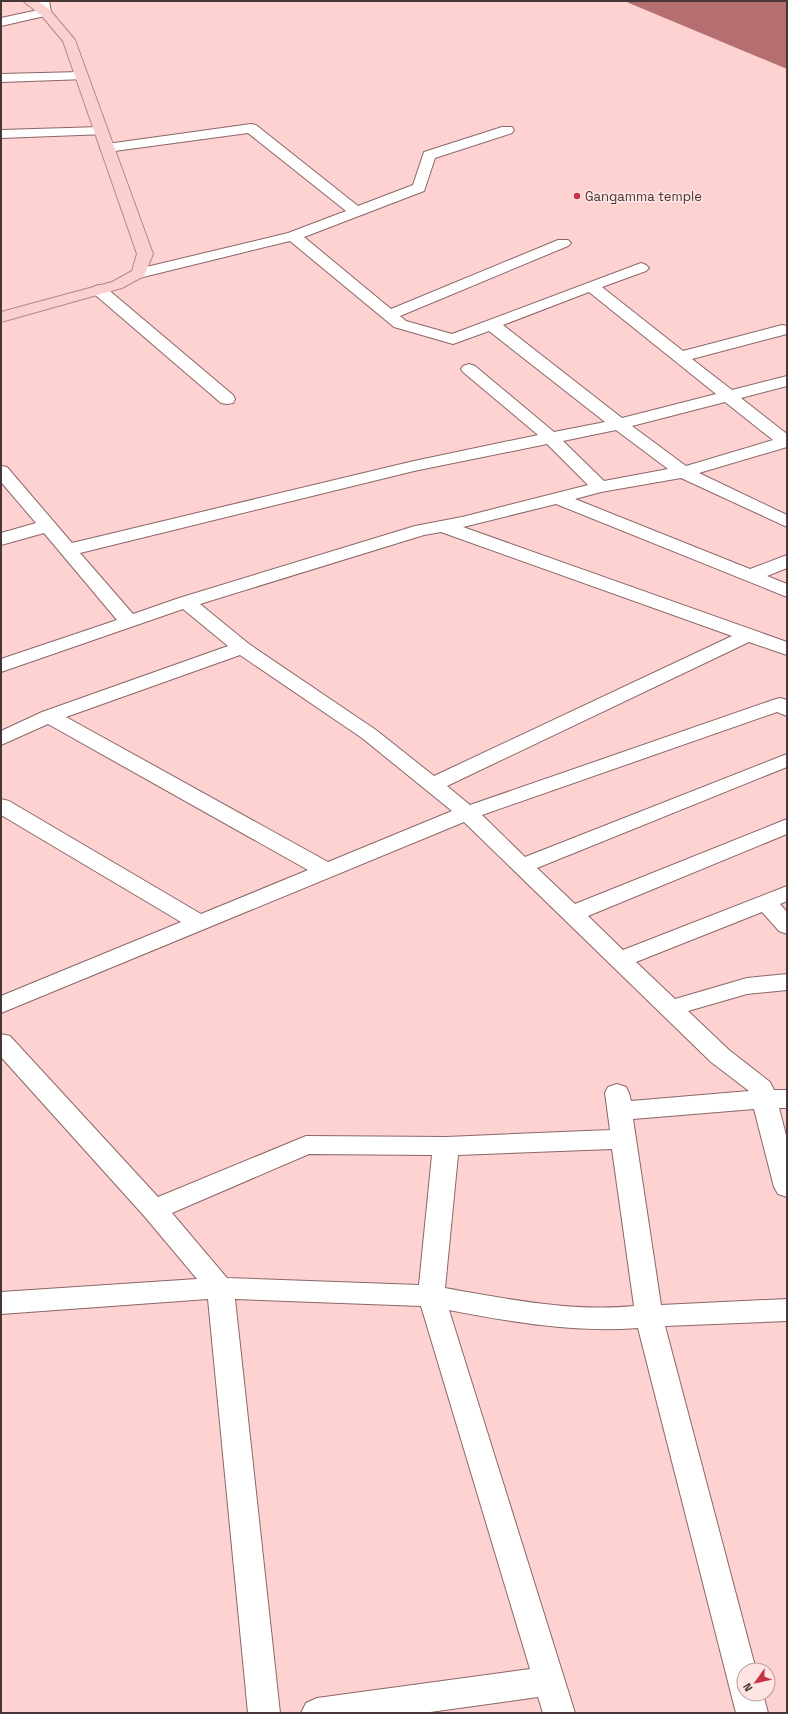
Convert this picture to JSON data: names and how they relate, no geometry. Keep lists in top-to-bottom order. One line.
{"places":["Gangamma temple"],"north":"bottom left"}
